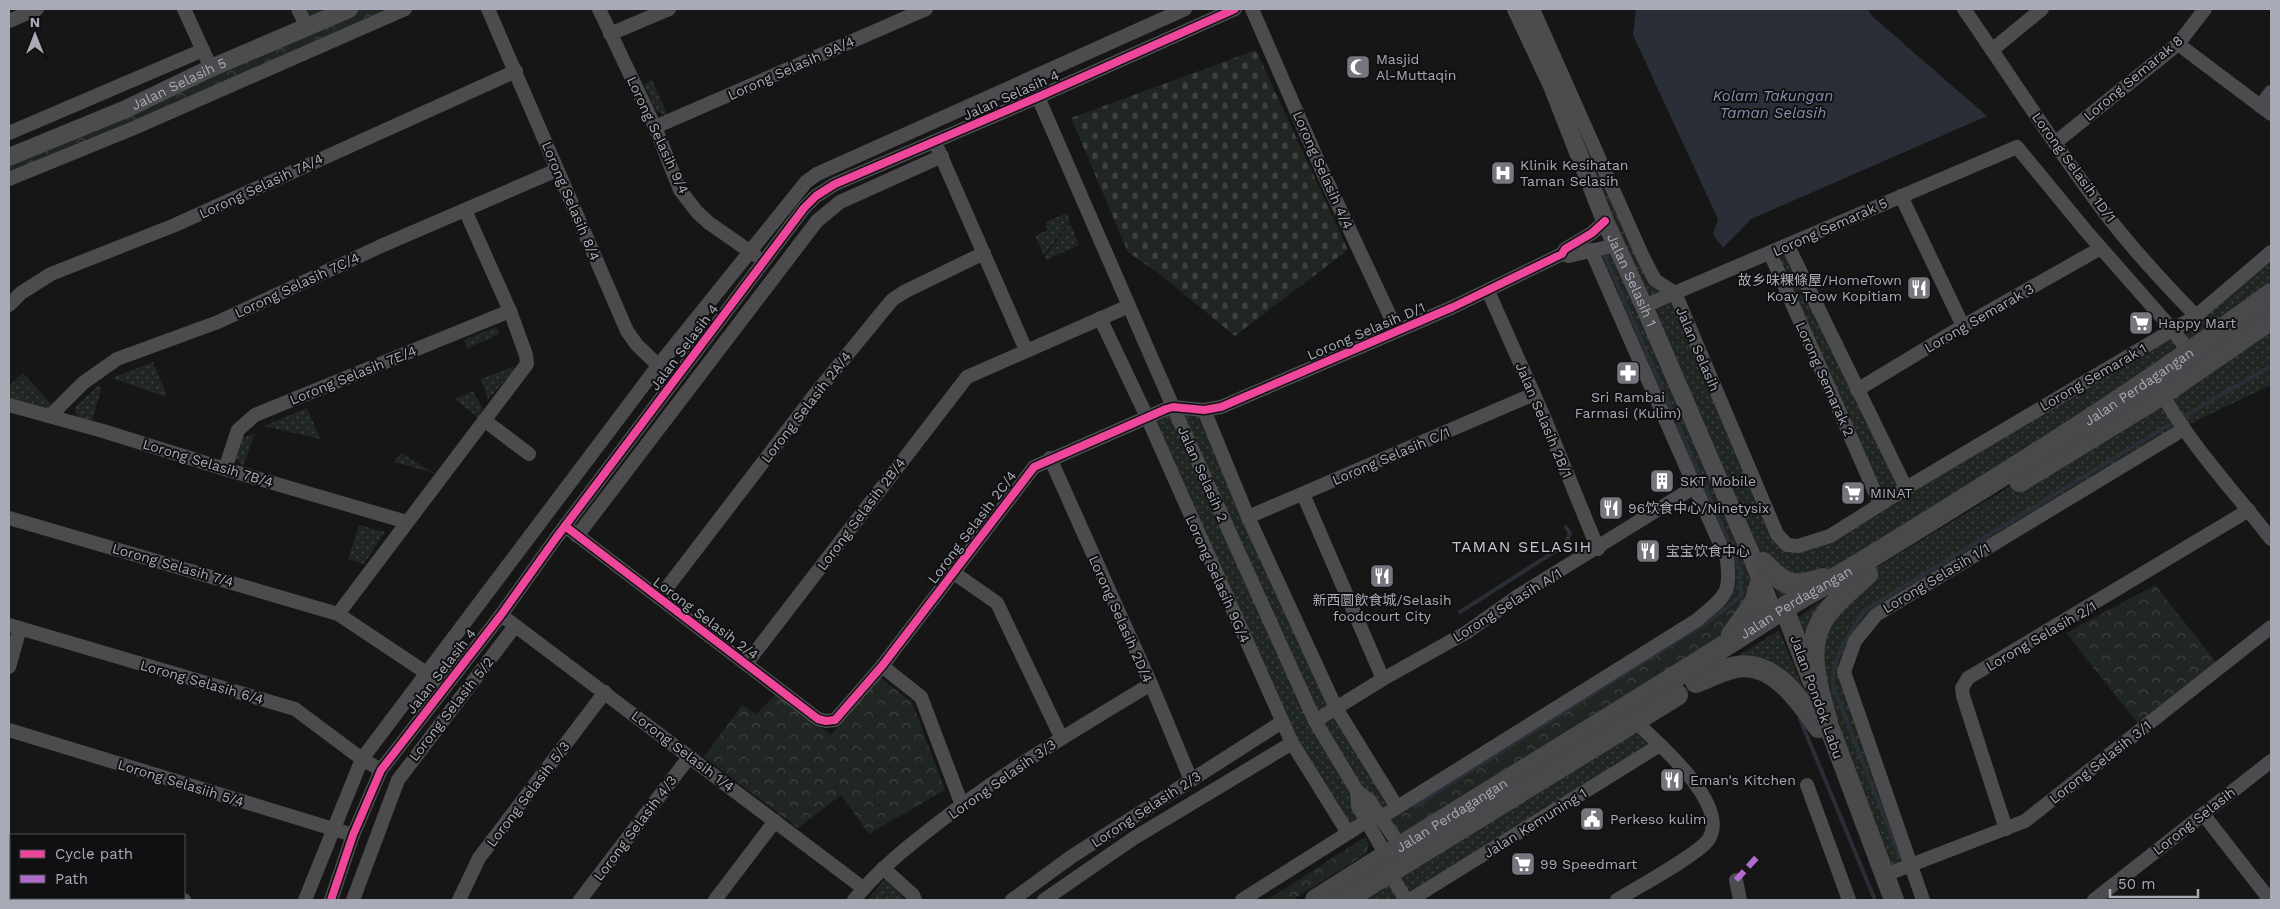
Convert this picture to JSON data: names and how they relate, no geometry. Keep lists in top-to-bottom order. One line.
{"streets":{"main road":["Jalan Perdagangan","Jalan Pondok Labu"],"street":["Lorong Selasih 9A/4","Lorong Semarak 8","Jalan Selasih 5","Jalan Selasih 4","Lorong Selasih 9/4","Lorong Selasih 1D/1","Lorong Selasih 4/4","Lorong Selasih 7A/4","Lorong Selasih 8/4","Lorong Semarak 5","Jalan Selasih 1","Lorong Selasih 7C/4","Lorong Semarak 3","Lorong Selasih D/1","Jalan Selasih","Lorong Selasih 7E/4","Lorong Semarak 1","Lorong Semarak 2","Lorong Selasih 2A/4","Jalan Selasih 2B/1","Lorong Selasih C/1","Lorong Selasih 7B/4","Jalan Selasih 2","Lorong Selasih 2B/4","Lorong Selasih 2C/4","Lorong Selasih 7/4","Lorong Selasih 1/1","Lorong Selasih 9G/4","Lorong Selasih A/1","Lorong Selasih 2/4","Lorong Selasih 2D/4","Lorong Selasih 2/1","Lorong Selasih 6/4","Lorong Selasih 5/2","Lorong Selasih 1/4","Lorong Selasih 3/1","Lorong Selasih 3/3","Lorong Selasiih 5/4","Lorong Selasih 5/3","Lorong Selasih 2/3","Lorong Selasih","Jalan Kemuning 1","Lorong Selasih 4/3"]},"crossings":[["Lorong Selasih 9A/4","Lorong Selasih 9/4"],["Lorong Semarak 8","Lorong Selasih 1D/1"],["Jalan Selasih 4","Lorong Selasih 9/4"],["Jalan Selasih 4","Lorong Selasih 8/4"],["Jalan Selasih 4","Jalan Selasih 2"],["Jalan Selasih 4","Lorong Selasih 7/4"],["Jalan Selasih 4","Lorong Selasih 2/4"],["Jalan Selasih 4","Lorong Selasih 6/4"],["Jalan Selasih 4","Lorong Selasih 1/4"],["Jalan Selasih 4","Lorong Selasiih 5/4"],["Lorong Selasih 1D/1","Lorong Semarak 1"],["Lorong Selasih 4/4","Lorong Selasih D/1"],["Lorong Selasih 7A/4","Lorong Selasih 8/4"],["Lorong Selasih 8/4","Lorong Selasih 7C/4"],["Lorong Semarak 5","Jalan Selasih 1"],["Lorong Semarak 5","Lorong Semarak 3"],["Lorong Semarak 5","Jalan Selasih"],["Lorong Semarak 5","Lorong Semarak 2"],["Jalan Selasih 1","Jalan Perdagangan"],["Jalan Selasih 1","Jalan Pondok Labu"],["Lorong Selasih 7C/4","Lorong Selasih 7B/4"],["Lorong Selasih D/1","Jalan Selasih 2B/1"],["Lorong Selasih D/1","Jalan Selasih 2"],["Lorong Selasih D/1","Lorong Selasih 2C/4"],["Jalan Selasih","Lorong Semarak 1"],["Lorong Selasih 7E/4","Lorong Selasih 7B/4"],["Lorong Semarak 1","Lorong Semarak 2"],["Jalan Perdagangan","Jalan Selasih 2"],["Jalan Perdagangan","Jalan Pondok Labu"],["Lorong Selasih 2A/4","Lorong Selasih 2/4"],["Jalan Selasih 2B/1","Lorong Selasih C/1"],["Jalan Selasih 2B/1","Lorong Selasih A/1"],["Jalan Selasih 2","Lorong Selasih 2B/4"],["Jalan Selasih 2","Lorong Selasih 2C/4"],["Jalan Selasih 2","Lorong Selasih A/1"],["Lorong Selasih 2B/4","Lorong Selasih 9G/4"],["Lorong Selasih 2B/4","Lorong Selasih 2/4"],["Lorong Selasih 2C/4","Lorong Selasih 9G/4"],["Lorong Selasih 2C/4","Lorong Selasih 2/4"],["Lorong Selasih 2C/4","Lorong Selasih 2D/4"],["Lorong Selasih 1/1","Lorong Selasih 3/1"],["Lorong Selasih 9G/4","Lorong Selasih 2/3"],["Lorong Selasih 2D/4","Lorong Selasih 3/3"],["Lorong Selasih 2D/4","Lorong Selasih 2/3"],["Lorong Selasih 2/1","Lorong Selasih 3/1"],["Jalan Pondok Labu","Lorong Selasih 3/1"],["Lorong Selasih 5/2","Lorong Selasih 1/4"],["Lorong Selasih 1/4","Lorong Selasih 3/3"],["Lorong Selasih 1/4","Lorong Selasih 5/3"],["Lorong Selasih 1/4","Lorong Selasih 4/3"]],"districts":["TAMAN SELASIH"],"water":["Kolam Takungan Taman Selasih"],"places":{"mosque":["Masjid Al-Muttaqin"],"hospital":["Klinik Kesihatan Taman Selasih"],"restaurant":["故乡味粿條屋/HomeTown Koay Teow Kopitiam","96饮食中心/Ninetysix","宝宝饮食中心","新西圜飲食城/Selasih foodcourt City","Eman's Kitchen"],"supermarket":["Happy Mart","MINAT","99 Speedmart"],"pharmacy":["Sri Rambai Farmasi (Kulim)"],"building":["SKT Mobile"],"public building":["Perkeso kulim"]},"legend":["Cycle path","Path"],"scale_bar":"50 m","north":"top"}
